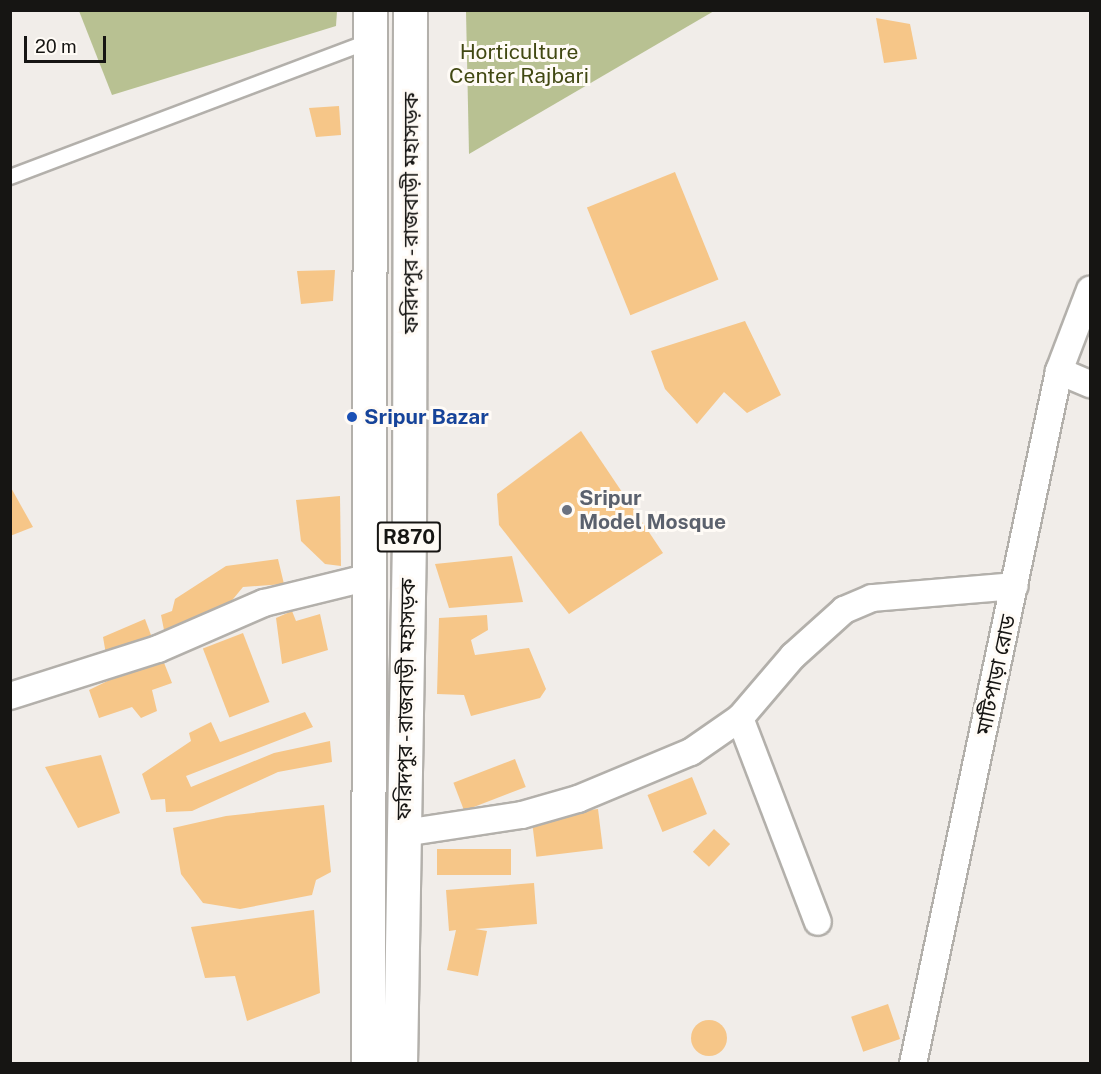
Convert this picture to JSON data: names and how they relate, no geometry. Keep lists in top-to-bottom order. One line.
{"streets":{"main road":["ফরিদপুর - রাজবাড়ী মহাসড়ক","R870"],"street":["মাটিপাড়া রোড"]},"parks":["Horticulture Center Rajbari"],"places":["Sripur Bazar","Sripur Model Mosque"],"scale_bar":"20 m"}
